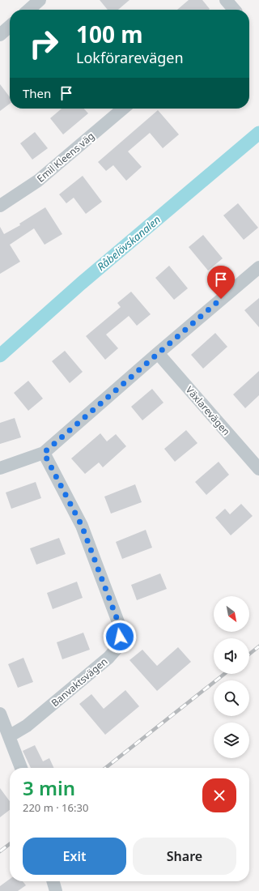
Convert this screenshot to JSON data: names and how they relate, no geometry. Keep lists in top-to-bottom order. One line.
{"streets":{"street":["Emil Kleens väg","Växlarevägen","Banvaktsvägen"]},"water":["Råbelövskanalen"],"north":"bottom right","page":{"turn":["100 m","Lokförarevägen"],"then":"Then","heading":["3 min","220 m · 16:30"],"buttons":["Exit","Share"]}}
